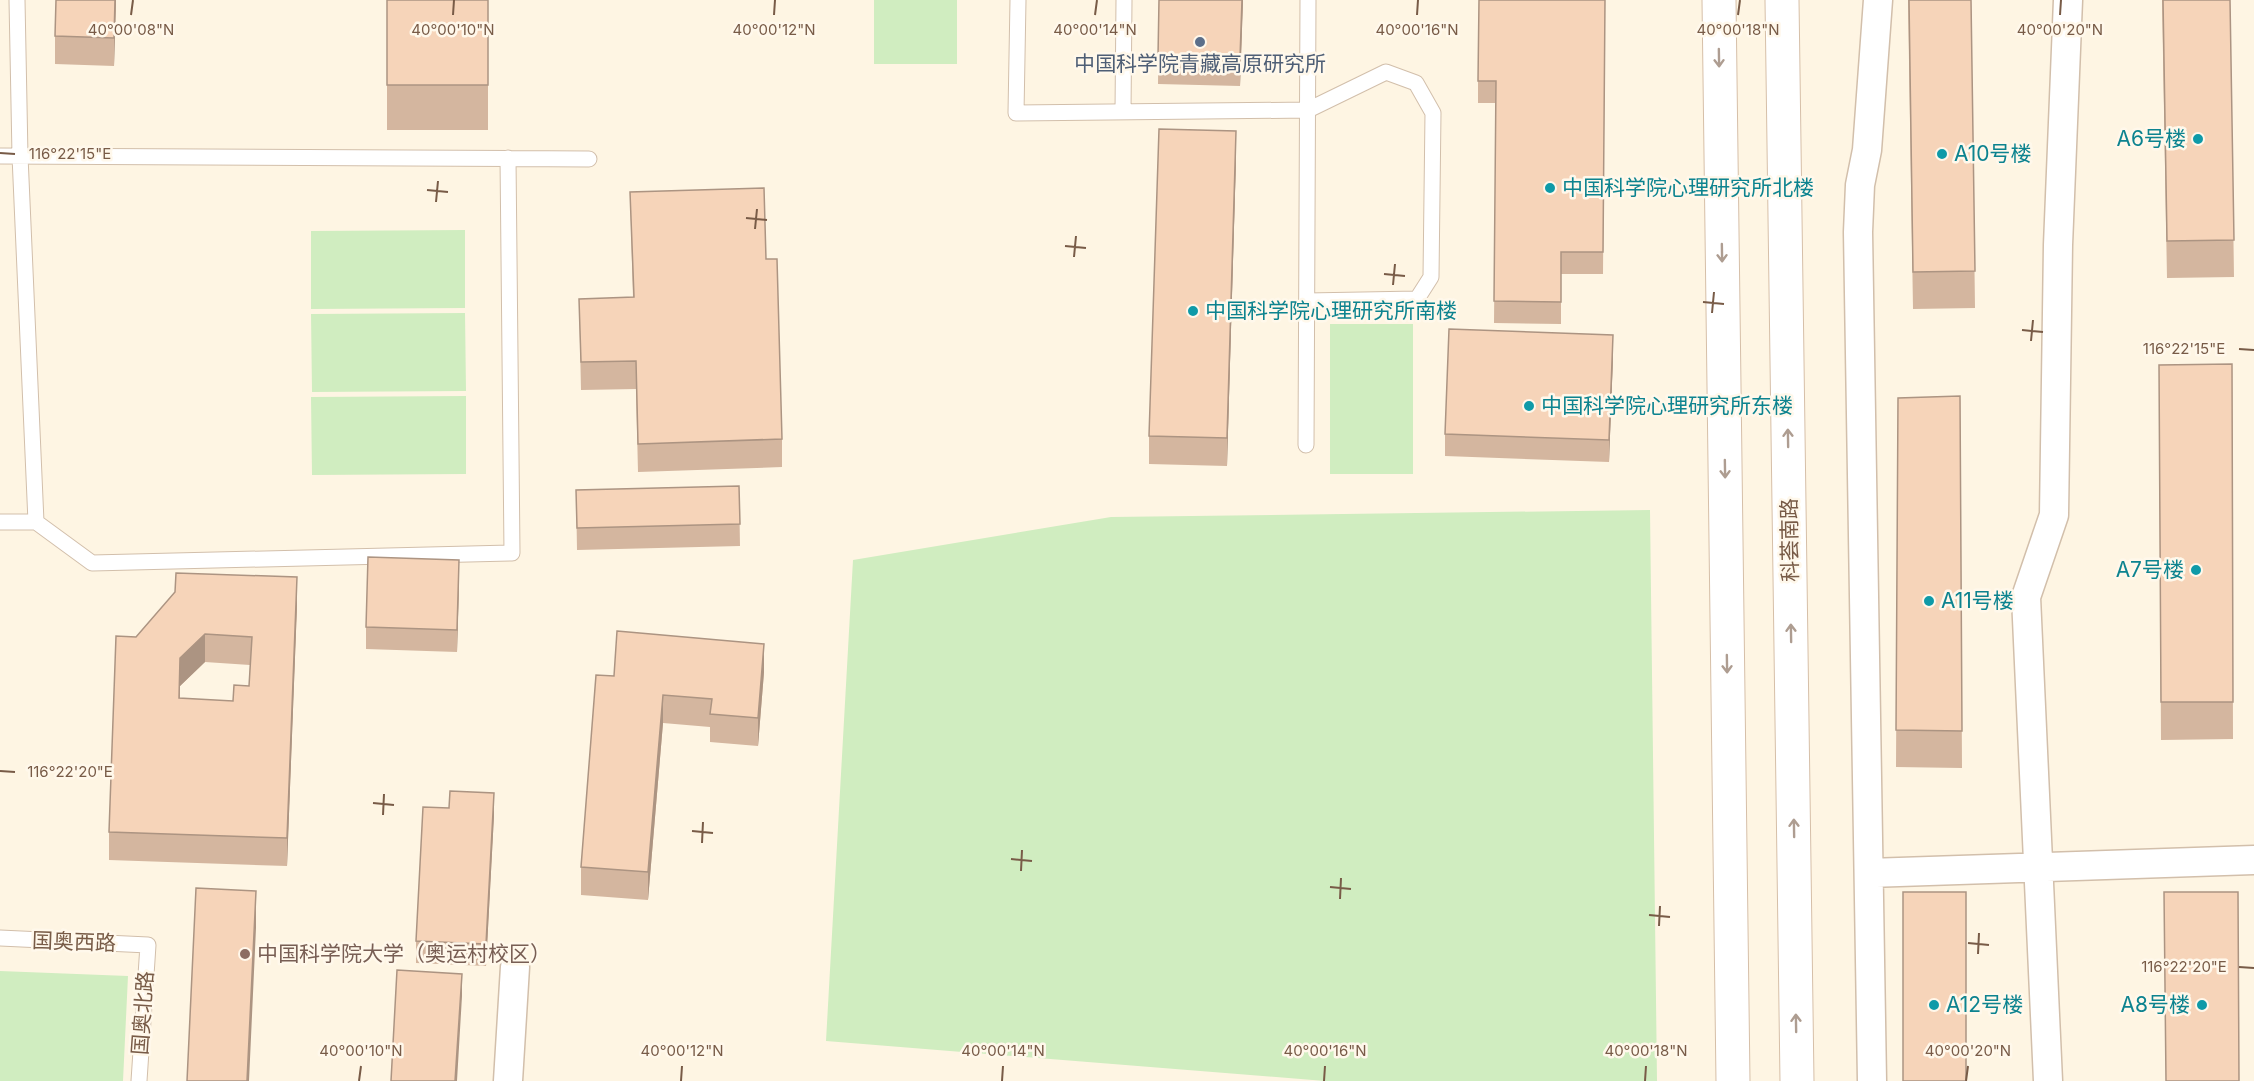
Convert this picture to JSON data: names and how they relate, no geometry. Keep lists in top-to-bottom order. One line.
{"streets":{"street":["科荟南路"],"lane":["国奥西路","国奥北路"]},"crossings":[["国奥西路","国奥北路"]],"places":["中国科学院青藏高原研究所","A6号楼","A10号楼","中国科学院心理研究所北楼","中国科学院心理研究所南楼","中国科学院心理研究所东楼","A7号楼","A11号楼","中国科学院大学（奥运村校区）","A12号楼","A8号楼"],"coordinates":["40°00'08\"N","40°00'10\"N","40°00'12\"N","40°00'14\"N","40°00'16\"N","40°00'18\"N","40°00'20\"N","116°22'15\"E","116°22'20\"E"]}
